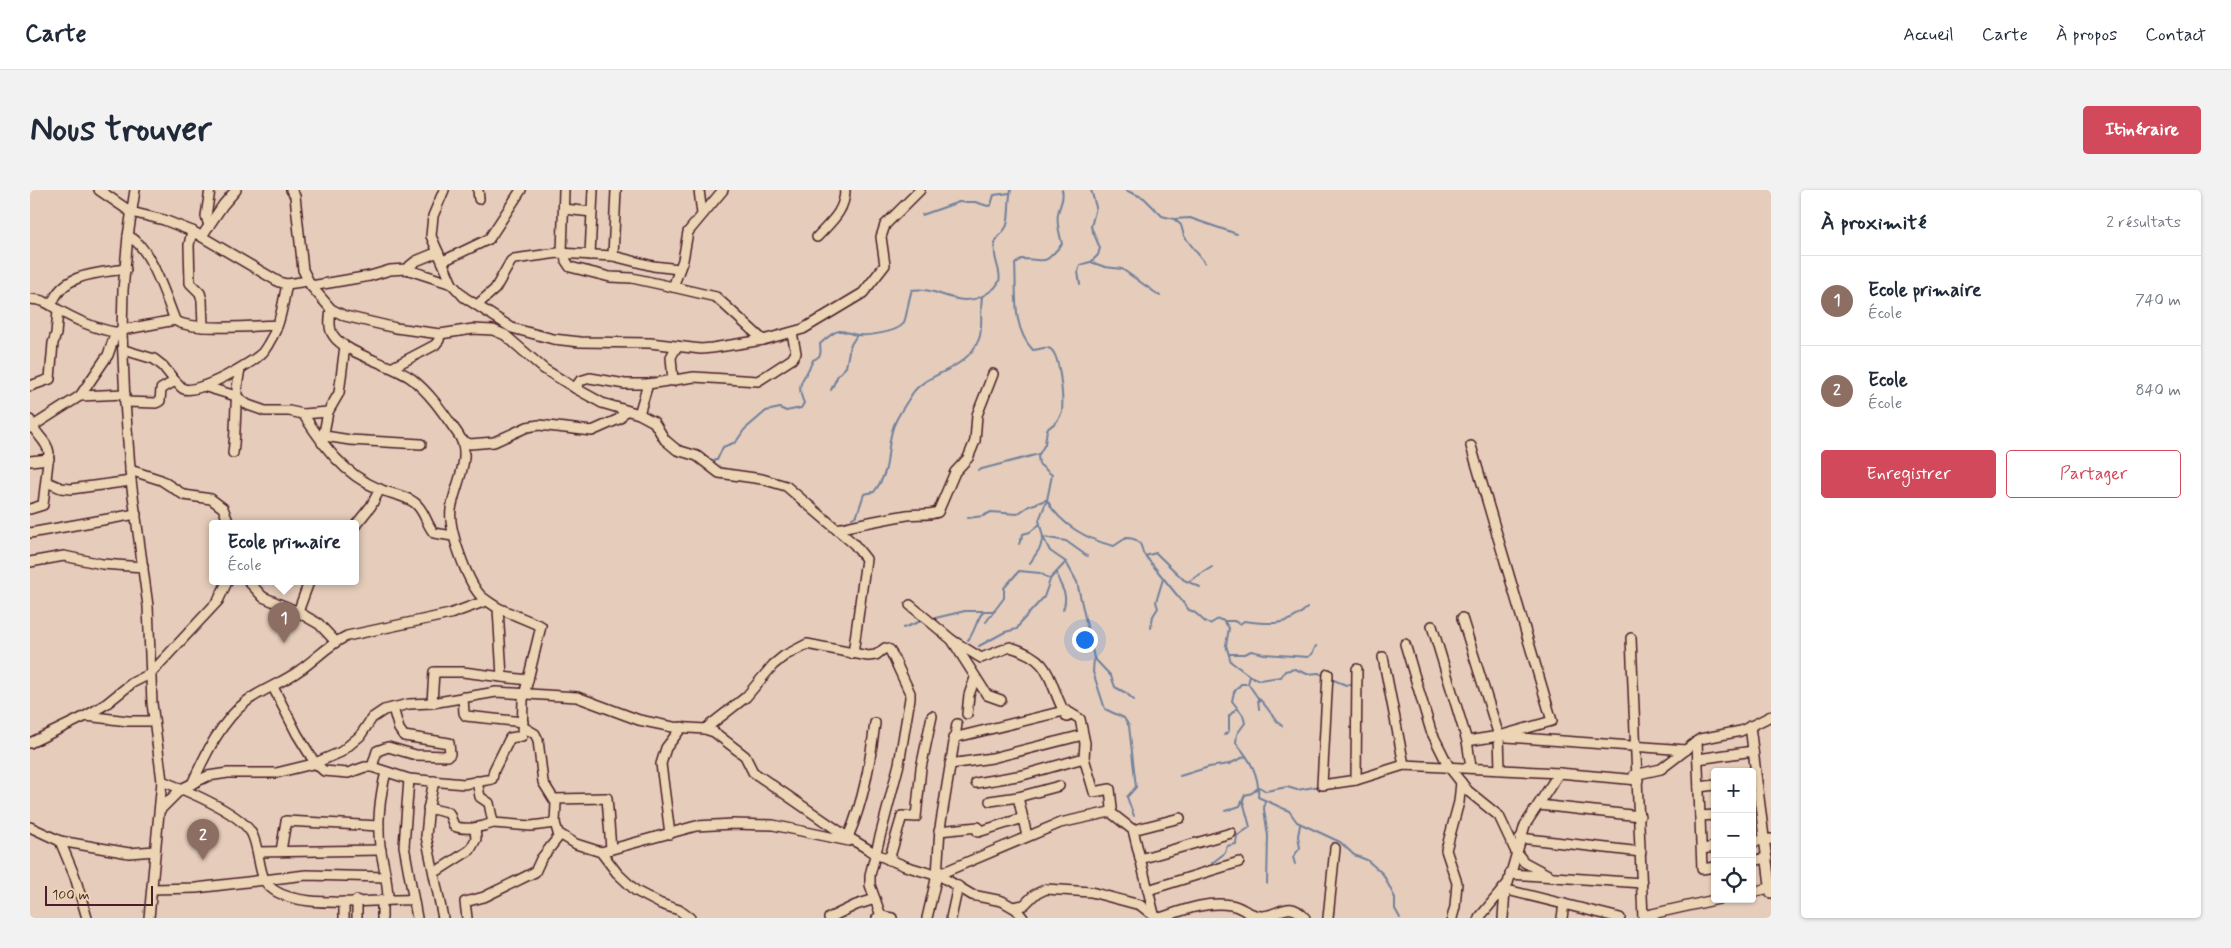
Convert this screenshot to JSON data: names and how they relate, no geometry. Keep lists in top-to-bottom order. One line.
{"scale_bar":"100 m","page":{"header":"Carte","nav":["Accueil","Carte","À propos","Contact"],"buttons":["Itinéraire",["Enregistrer","Partager"]],"title":"Nous trouver","heading":["À proximité","2 résultats"],"list":[{"mark":"1","name":"Ecole primaire","note":"École","value":"740 m"},{"mark":"2","name":"Ecole","note":"École","value":"840 m"}],"popup":["Ecole primaire","École"],"pins":["1","2"],"map_buttons":["+","−"],"scale":"100 m"}}
